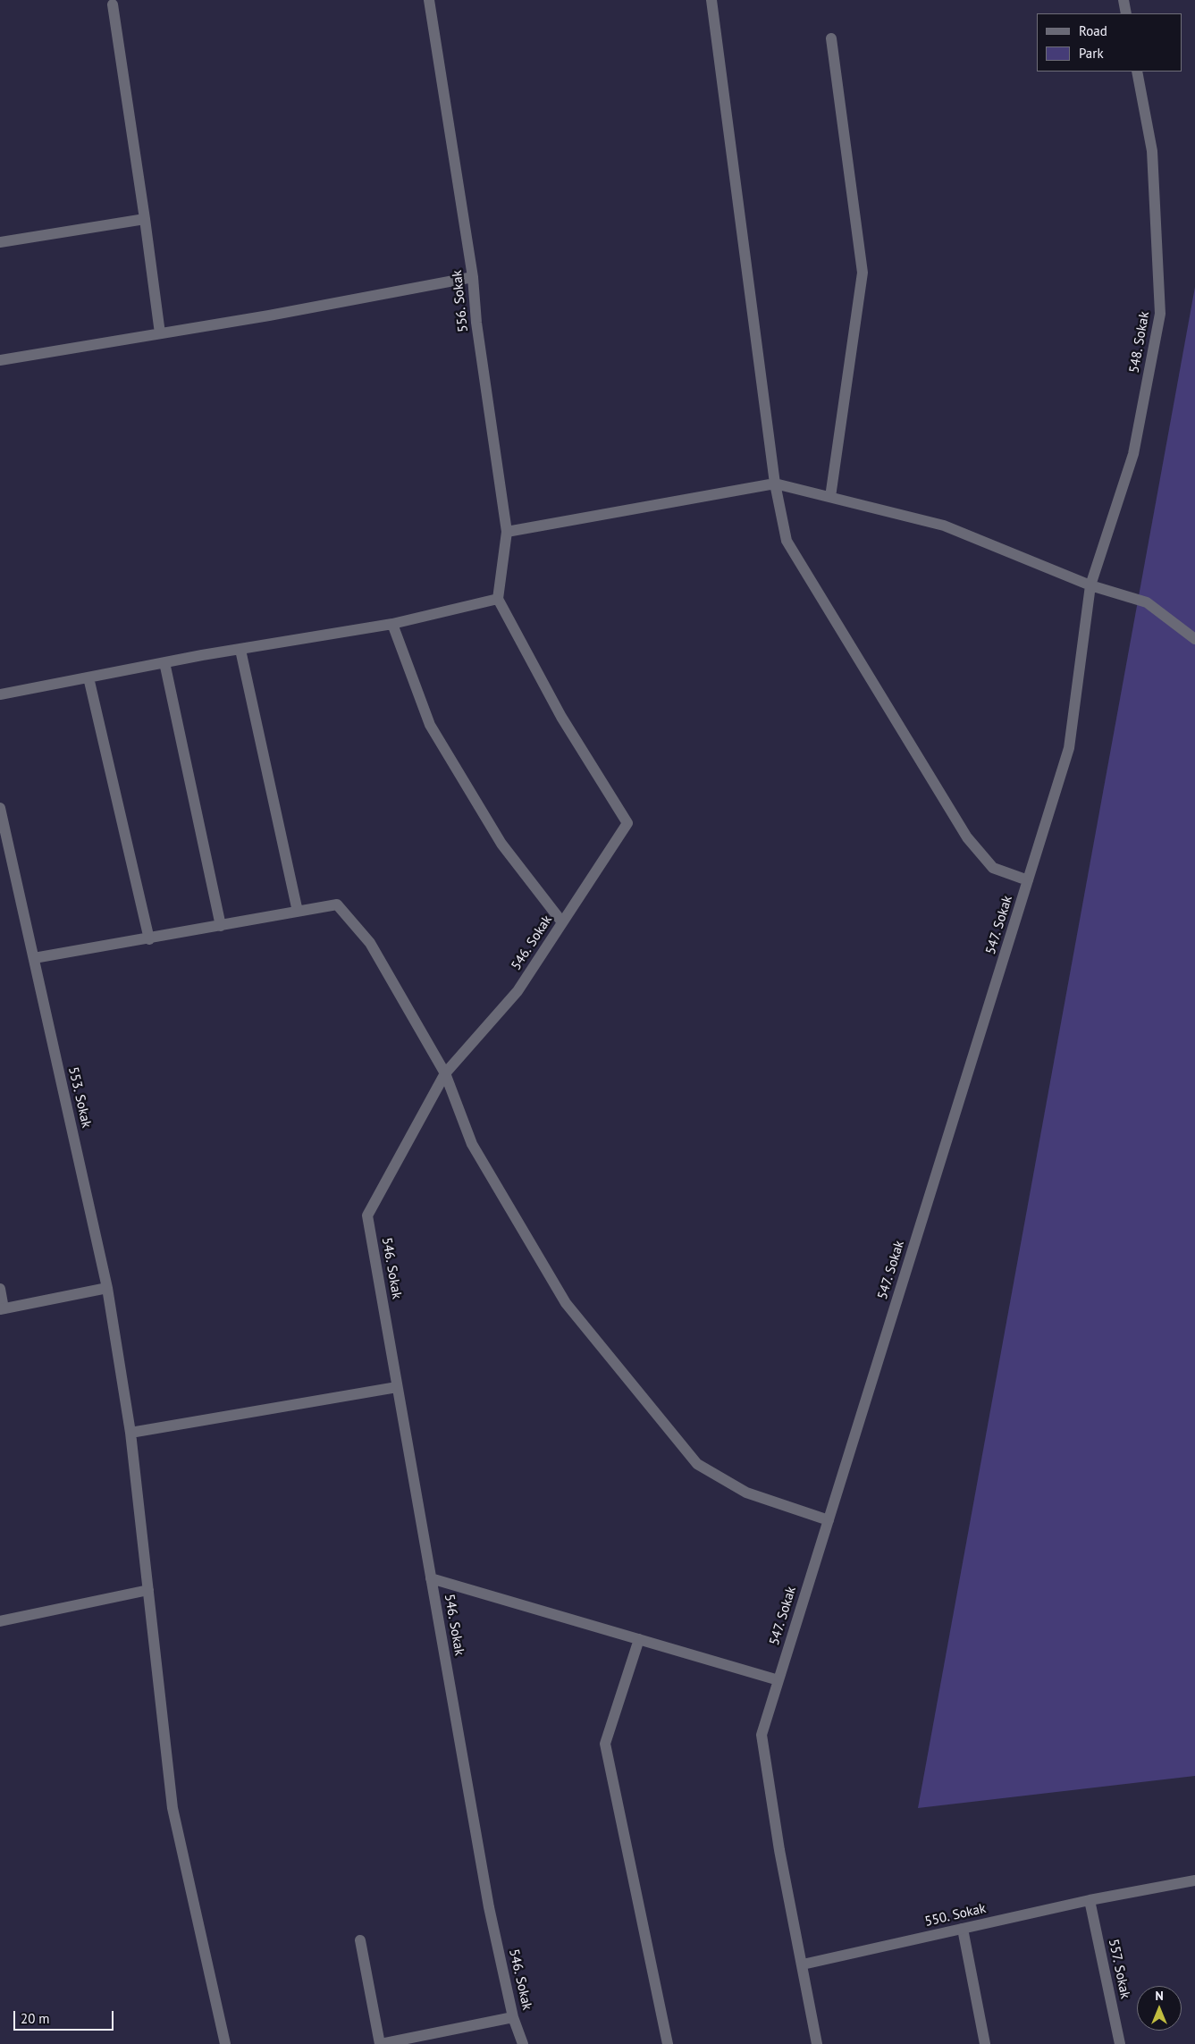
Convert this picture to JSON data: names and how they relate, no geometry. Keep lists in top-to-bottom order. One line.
{"streets":{"street":["556. Sokak","548. Sokak","547. Sokak","546. Sokak","553. Sokak","550. Sokak","557. Sokak"]},"crossings":[["556. Sokak","546. Sokak"],["548. Sokak","547. Sokak"],["547. Sokak","550. Sokak"],["550. Sokak","557. Sokak"]],"legend":["Road","Park"],"scale_bar":"20 m","north":"top"}
